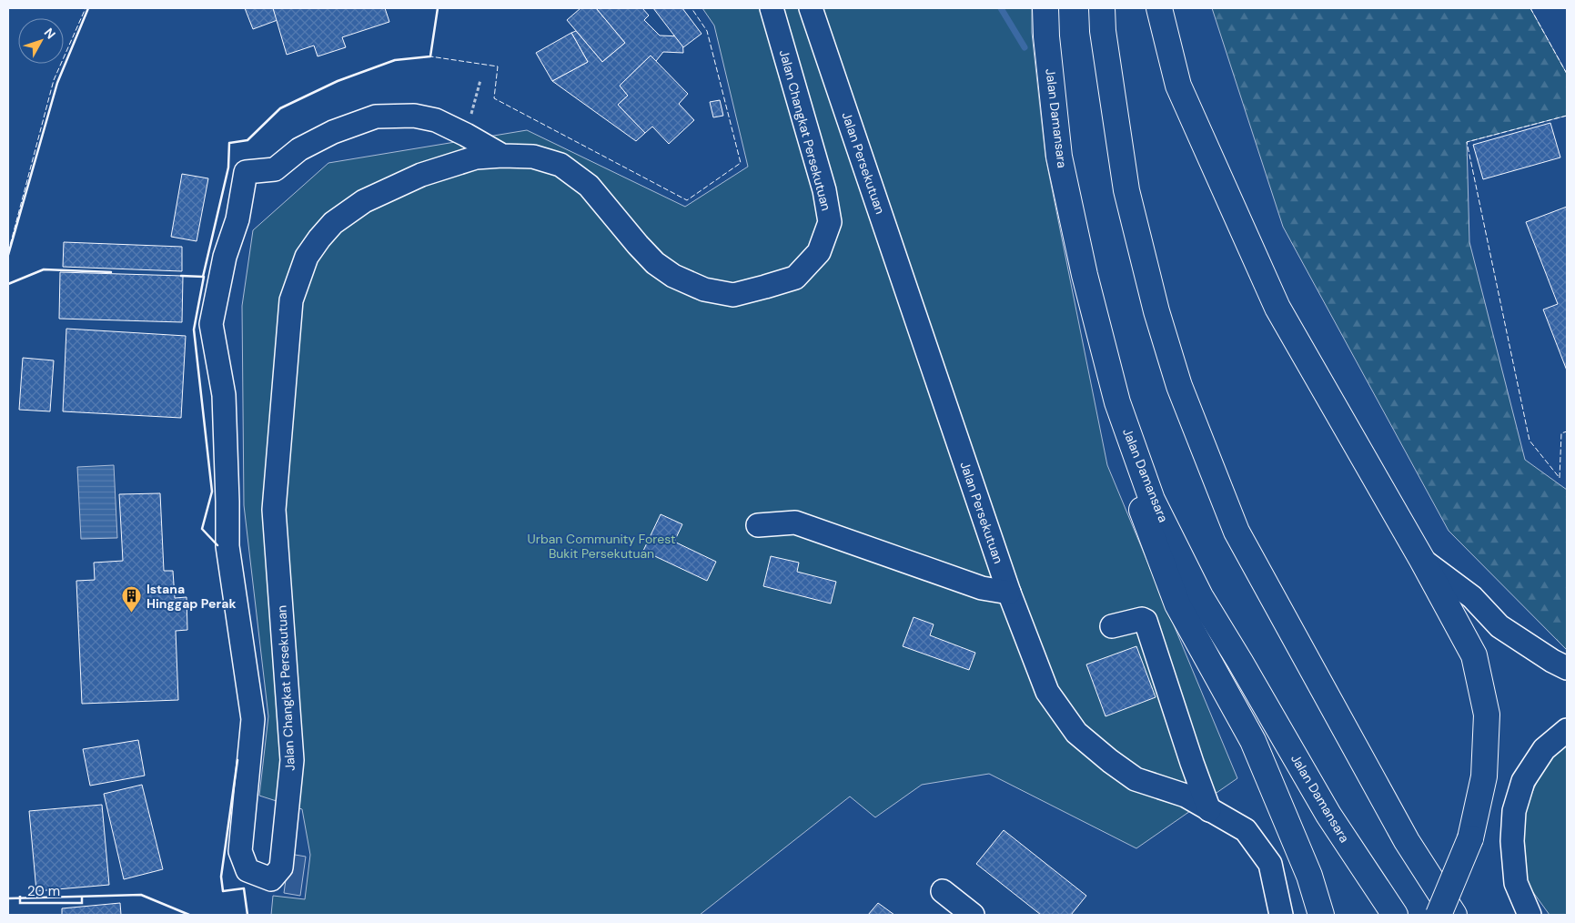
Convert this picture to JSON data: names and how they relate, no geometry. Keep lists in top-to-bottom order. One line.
{"streets":{"main road":["Jalan Damansara"],"street":["Jalan Changkat Persekutuan","Jalan Persekutuan"]},"parks":["Urban Community Forest Bukit Persekutuan"],"places":{"building":["Istana Hinggap Perak"]},"scale_bar":"20 m","north":"top right"}
